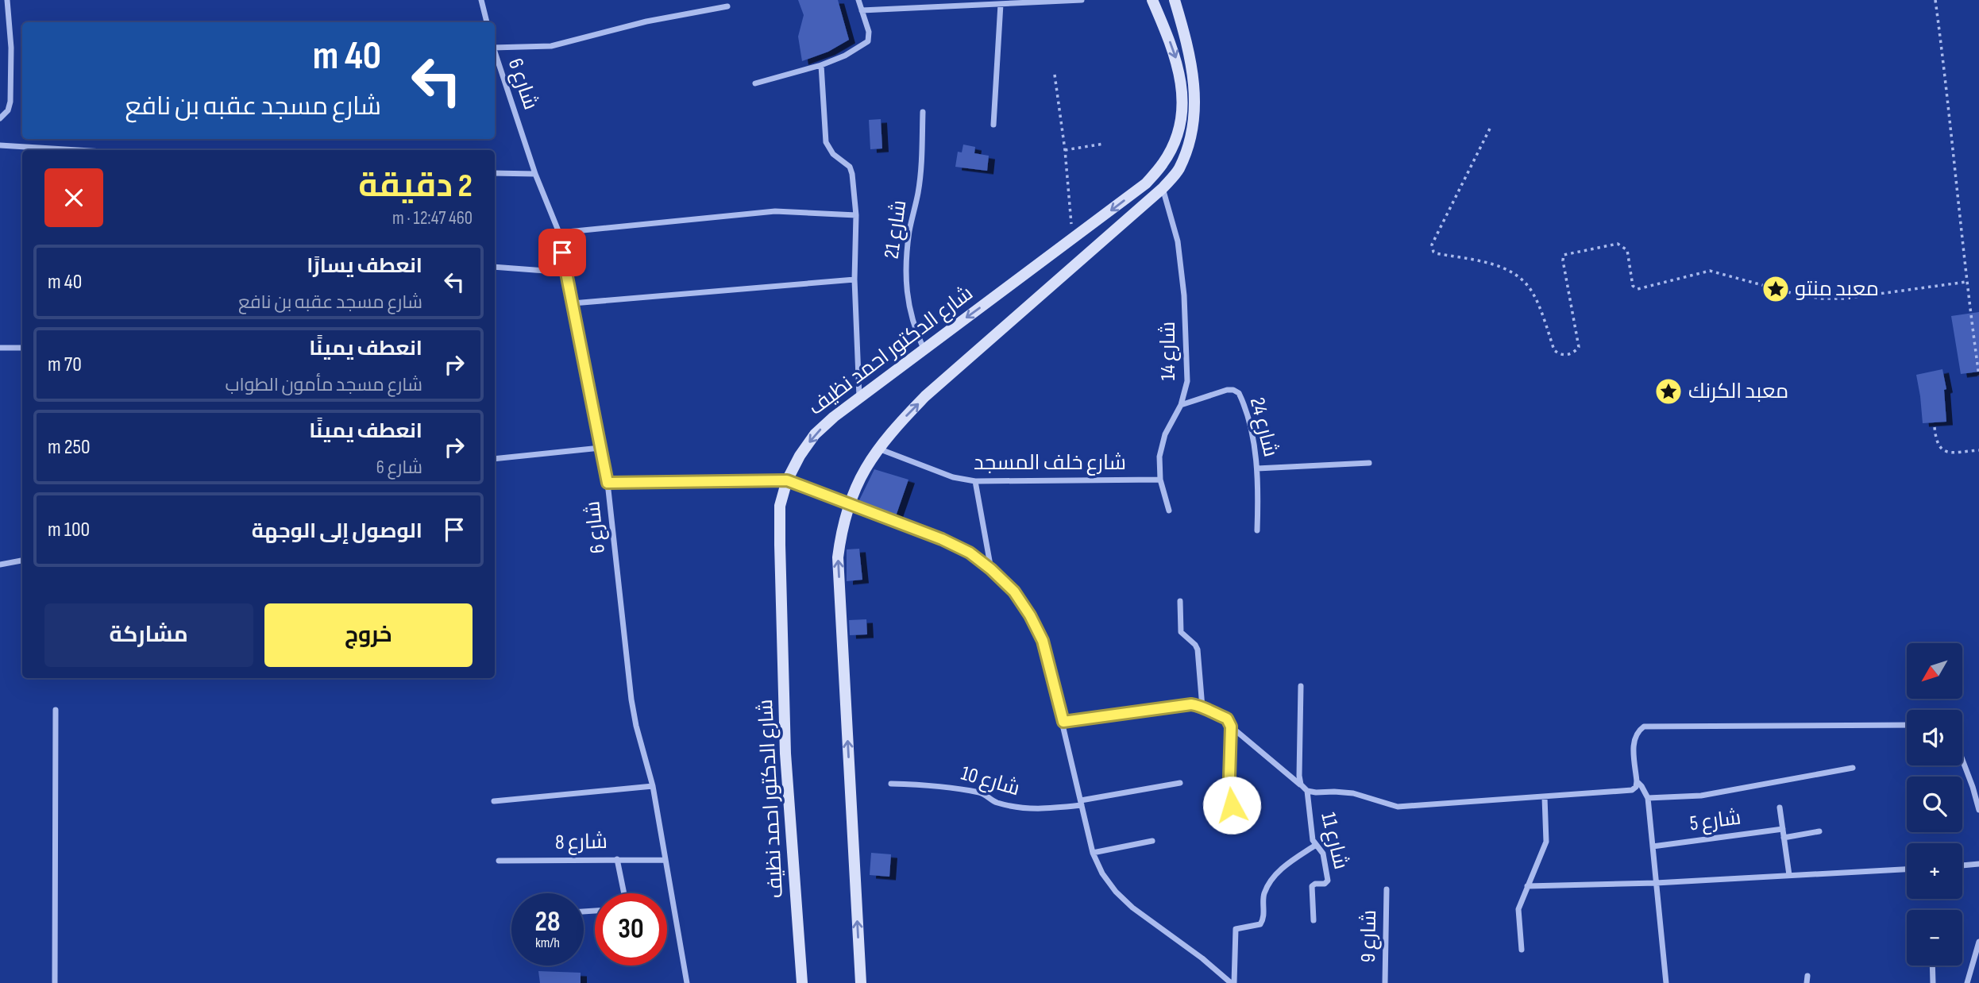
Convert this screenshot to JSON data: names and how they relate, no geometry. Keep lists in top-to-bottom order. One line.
{"streets":{"main road":["شارع الدكتور احمد نظيف"],"street":["شارع 6","شارع 21","شارع 14","شارع 24","شارع خلف المسجد","شارع 10","شارع 5","شارع 11","شارع 8","شارع 9"]},"crossings":[["شارع 6","شارع 8"],["شارع 21","شارع الدكتور احمد نظيف"],["شارع 14","شارع 24"],["شارع 14","شارع خلف المسجد"]],"places":{"place":["معبد منتو","معبد الكرنك"]},"north":"bottom left","page":{"turn":["40 m","شارع مسجد عقبه بن نافع"],"heading":["2 دقيقة","460 m · 12:47"],"list":[{"name":"انعطف يسارًا","note":"شارع مسجد عقبه بن نافع","value":"40 m"},{"name":"انعطف يمينًا","note":"شارع مسجد مأمون الطواب","value":"70 m"},{"name":"انعطف يمينًا","note":"شارع 6","value":"250 m"},{"name":"الوصول إلى الوجهة","value":"100 m"}],"buttons":["خروج","مشاركة"],"map_buttons":["+","−"],"speed":"28 km/h","limit":"30"}}
